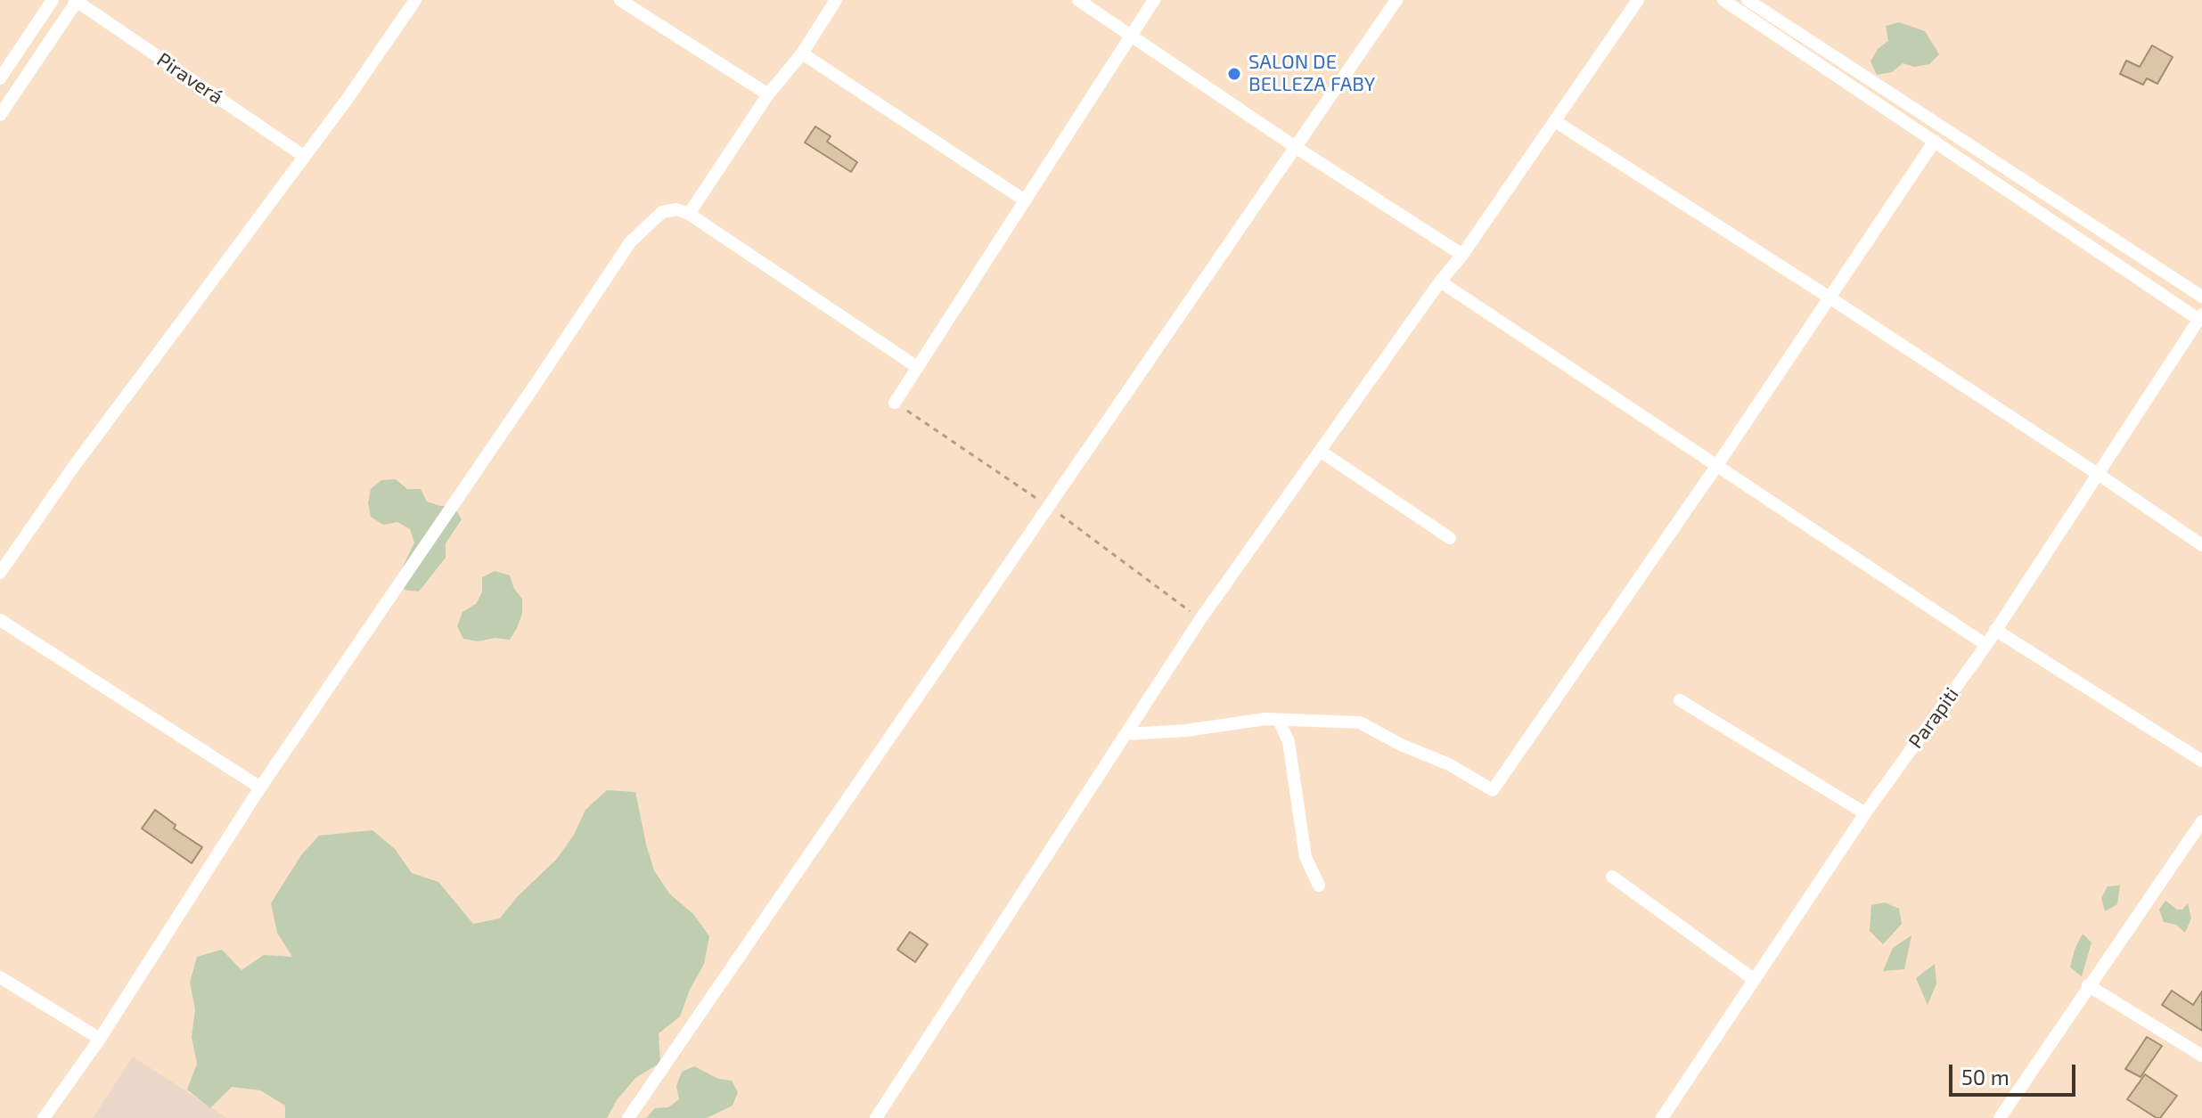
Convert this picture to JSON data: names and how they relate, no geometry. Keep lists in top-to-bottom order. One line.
{"streets":{"street":["Piraverá","Parapiti"]},"places":["SALON DE BELLEZA FABY"],"scale_bar":"50 m"}
